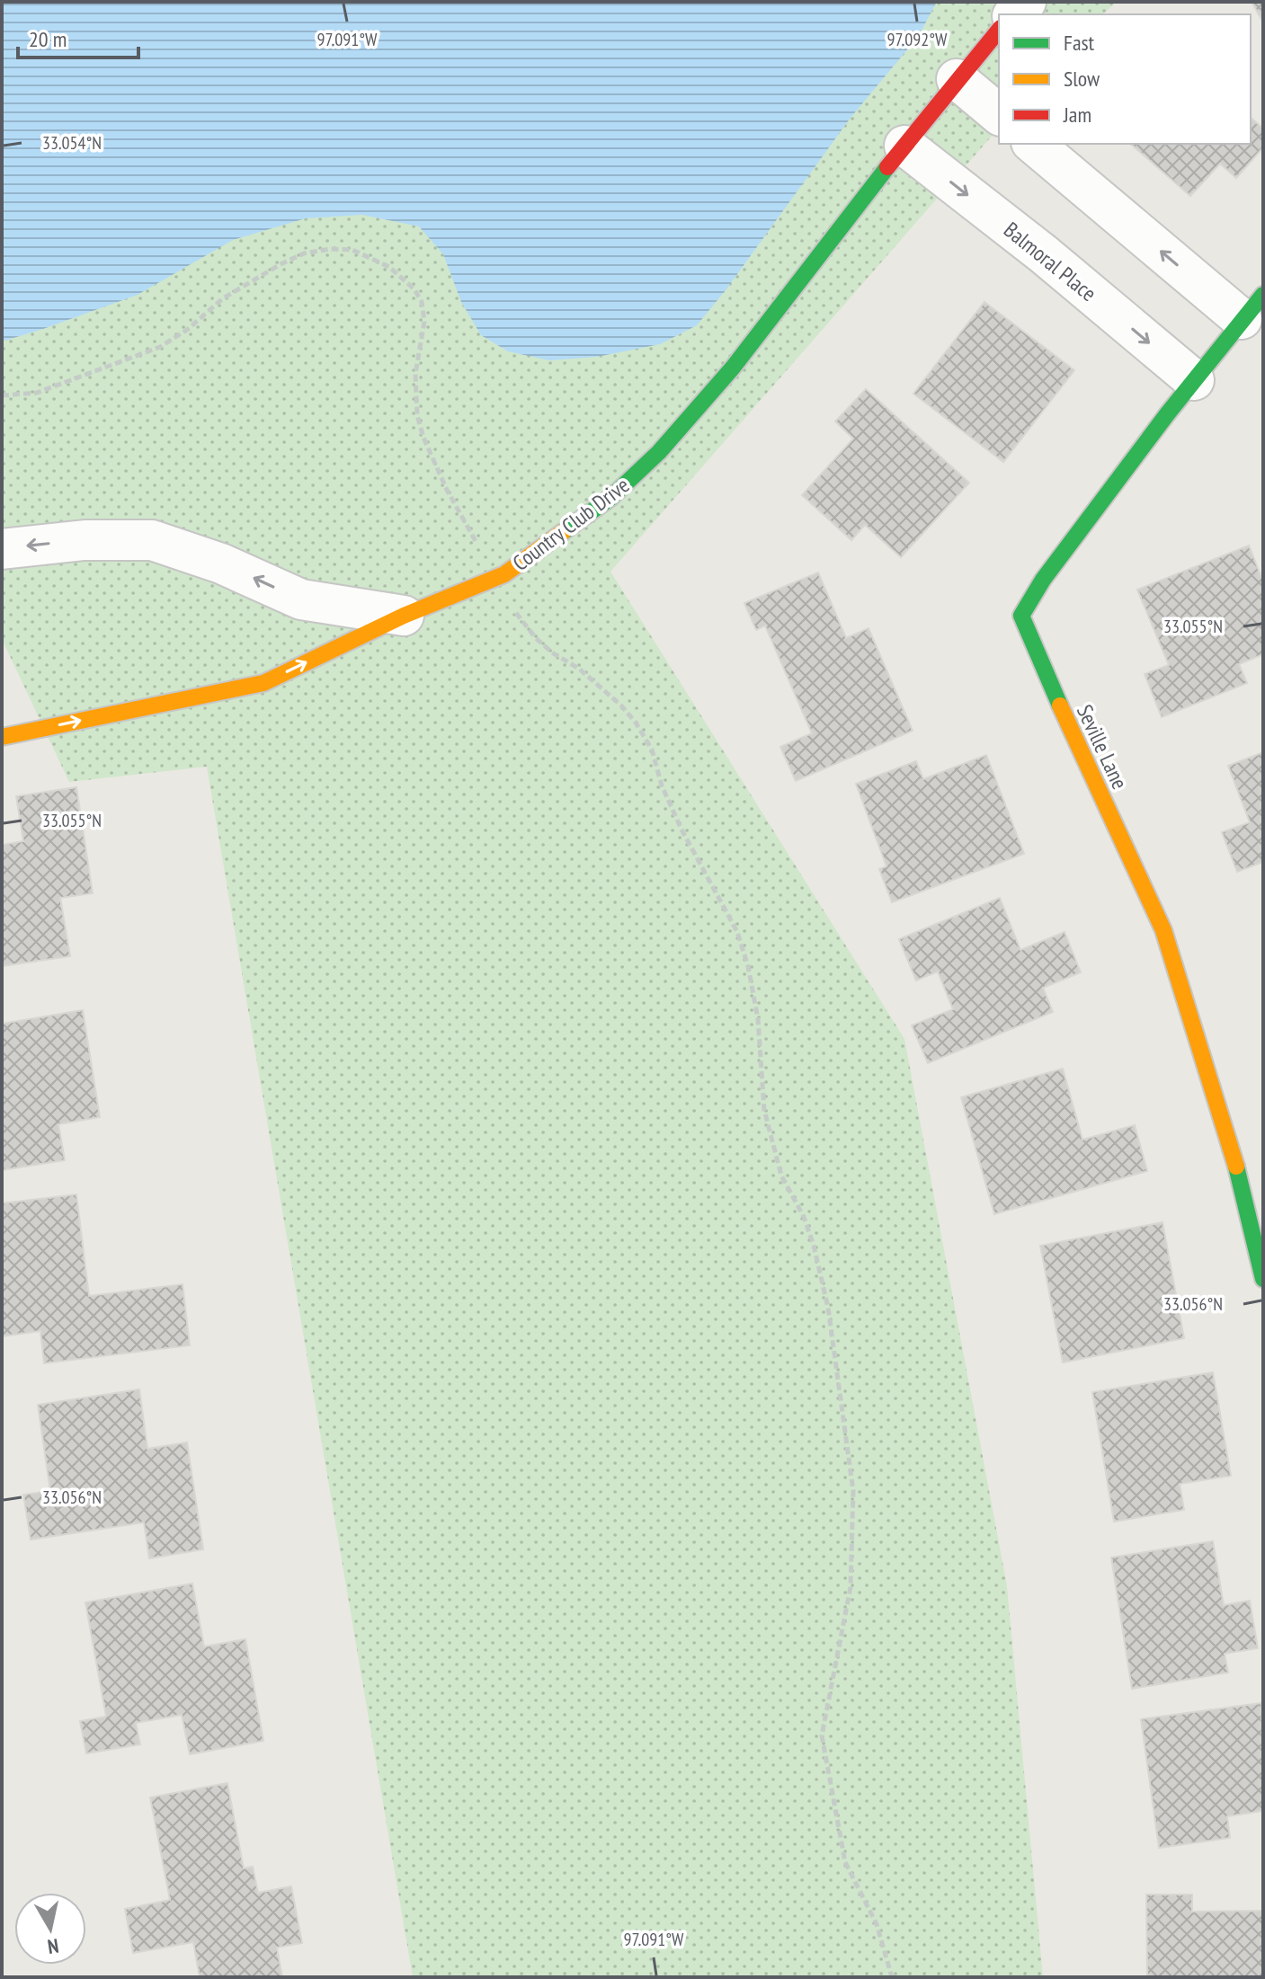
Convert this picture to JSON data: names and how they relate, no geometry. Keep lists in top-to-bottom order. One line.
{"streets":{"street":["Balmoral Place","Country Club Drive","Seville Lane"]},"crossings":[["Balmoral Place","Country Club Drive"],["Balmoral Place","Seville Lane"]],"legend":["Fast","Slow","Jam"],"scale_bar":"20 m","north":"bottom","coordinates":["97.091°W","97.092°W","33.054°N","33.055°N","33.056°N"]}
